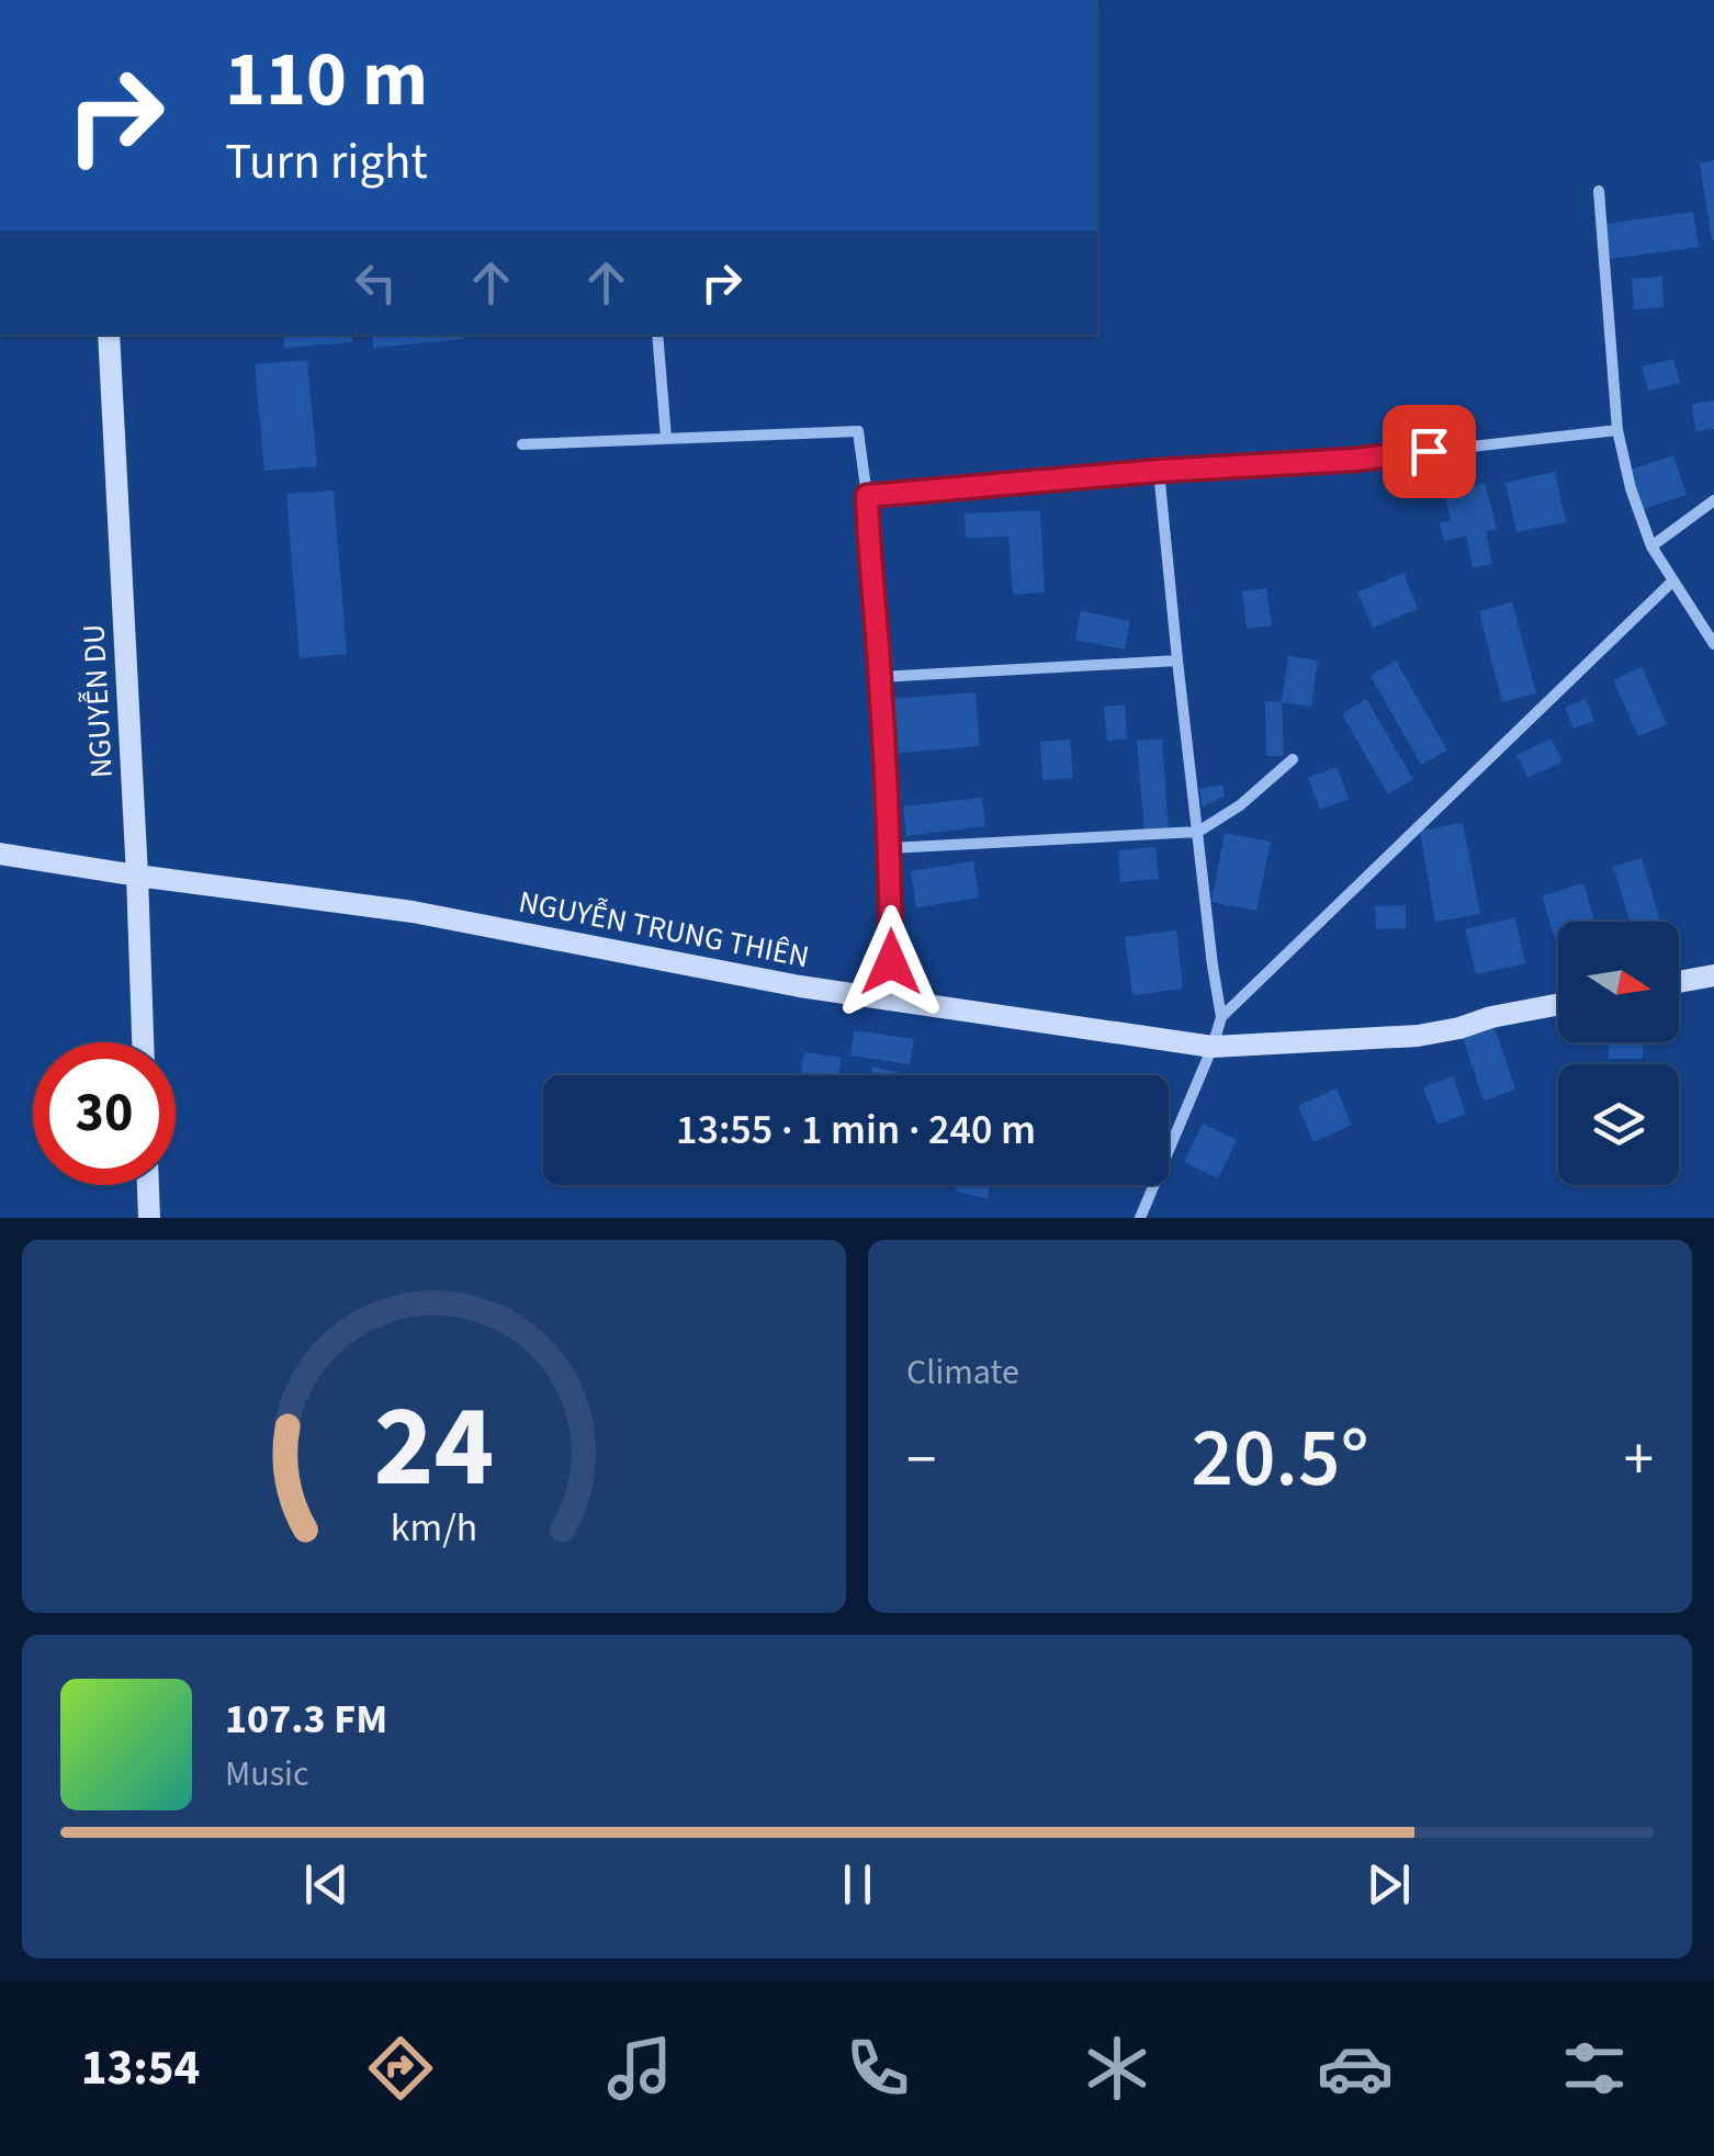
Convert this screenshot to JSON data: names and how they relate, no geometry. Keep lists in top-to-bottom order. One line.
{"streets":{"street":["NGUYỄN DU","NGUYỄN TRUNG THIÊN"]},"crossings":[["NGUYỄN DU","NGUYỄN TRUNG THIÊN"]],"north":"right","page":{"turn":["110 m","Turn right"],"limit":"30","trip":"13:55 · 1 min · 240 m","tile":"Climate","heat":["−","20.5°","+"],"song":["107.3 FM","Music"],"tabs":"13:54","gauge":["24","km/h"]}}
